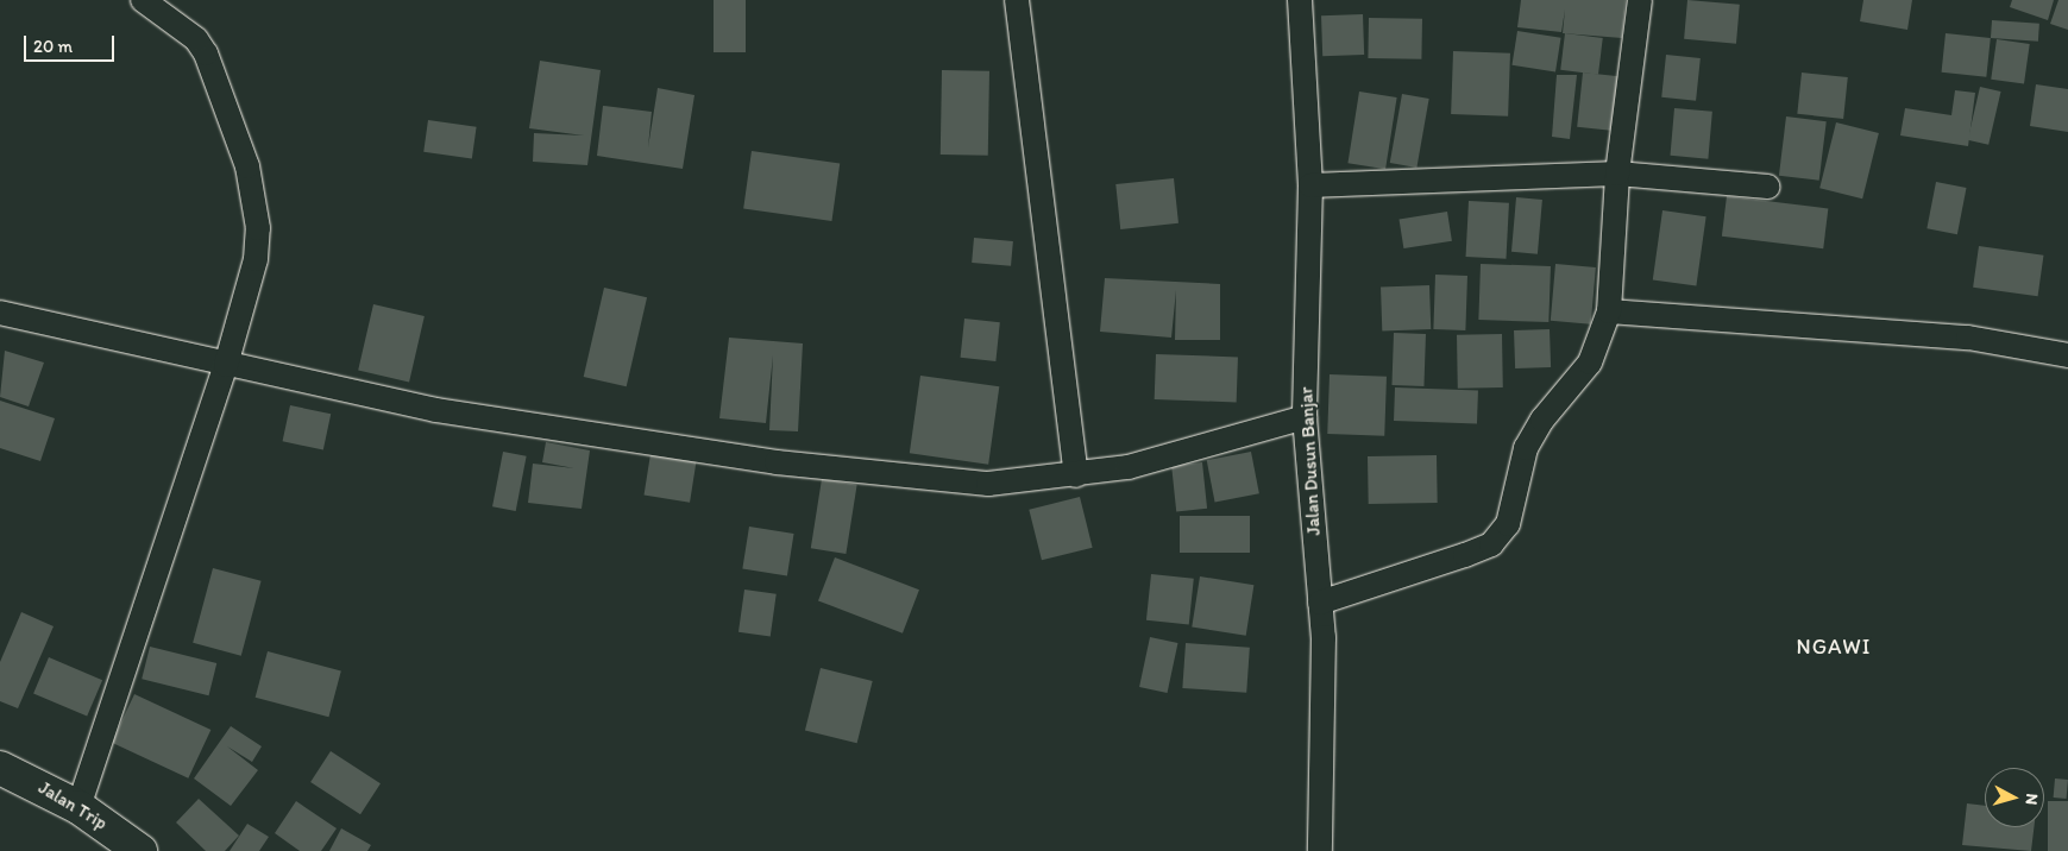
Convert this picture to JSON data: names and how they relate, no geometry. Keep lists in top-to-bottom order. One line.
{"streets":{"highway":["Jalan Trip"],"street":["Jalan Dusun Banjar"]},"districts":["NGAWI"],"scale_bar":"20 m","north":"right"}
